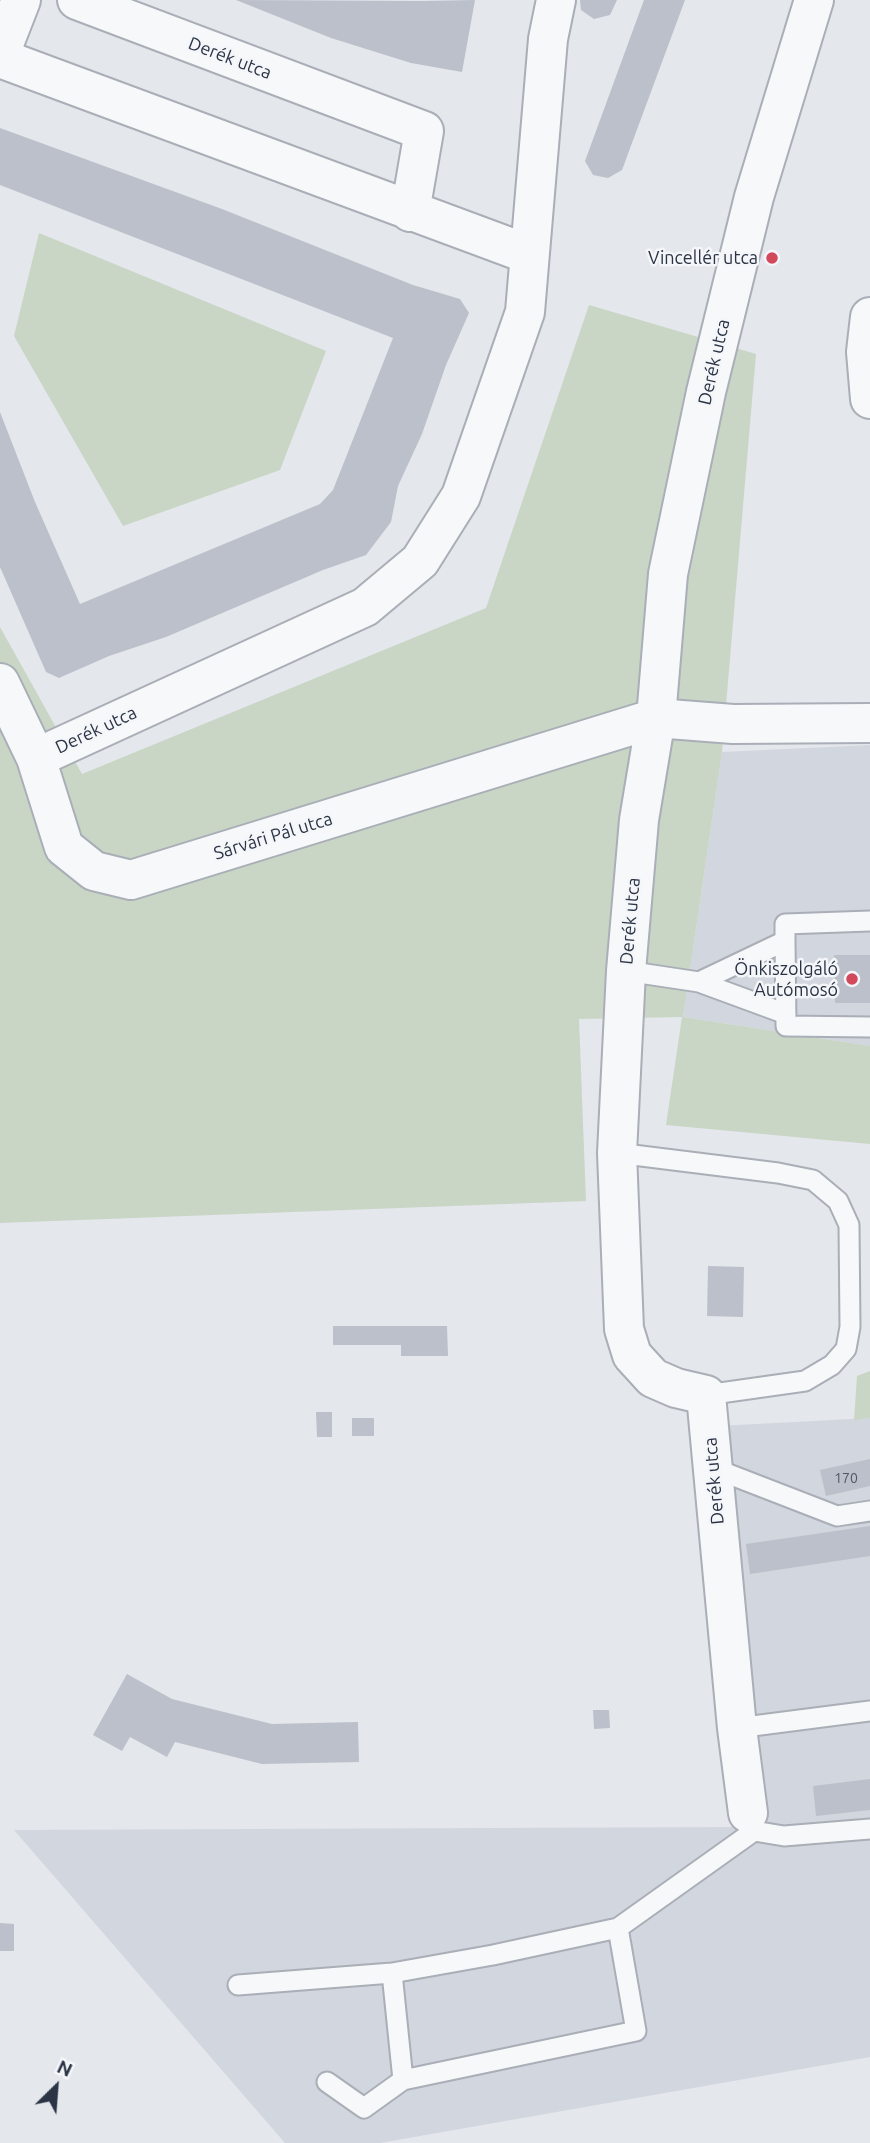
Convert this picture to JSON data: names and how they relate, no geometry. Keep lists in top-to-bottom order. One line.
{"streets":{"street":["Derék utca","Sárvári Pál utca"]},"crossings":[["Derék utca","Sárvári Pál utca"]],"places":["Vincellér utca","Önkiszolgáló Autómosó"],"house_numbers":["170"],"north":"top right"}
